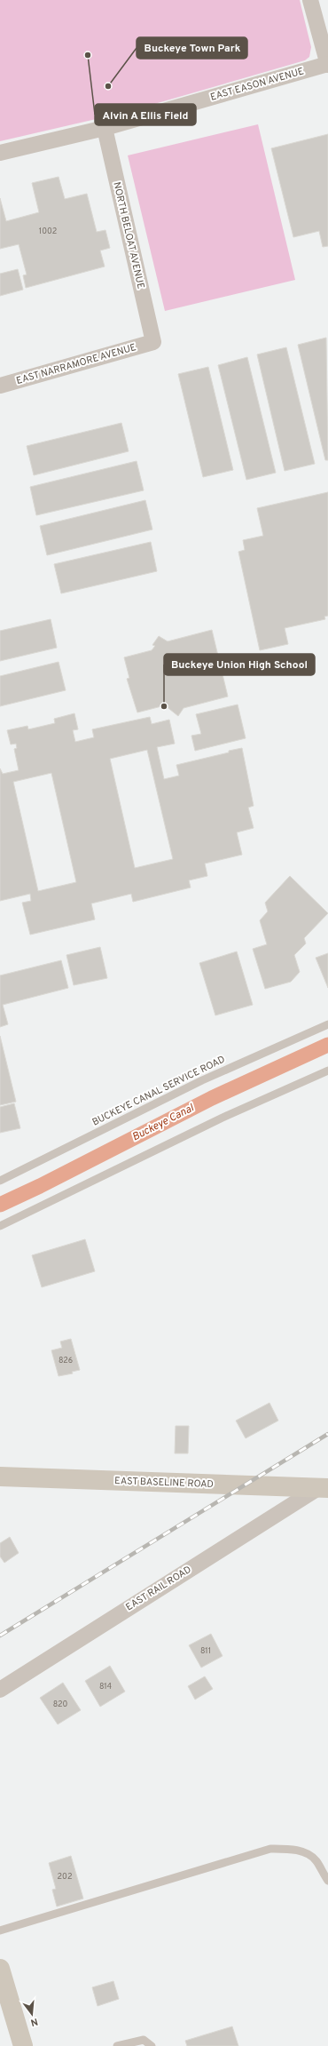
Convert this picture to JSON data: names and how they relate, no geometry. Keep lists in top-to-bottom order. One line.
{"streets":{"main road":["EAST BASELINE ROAD"],"street":["EAST EASON AVENUE","NORTH BELOAT AVENUE","EAST NARRAMORE AVENUE","EAST RAIL ROAD"],"lane":["BUCKEYE CANAL SERVICE ROAD"]},"crossings":[["EAST EASON AVENUE","NORTH BELOAT AVENUE"],["NORTH BELOAT AVENUE","EAST NARRAMORE AVENUE"],["EAST BASELINE ROAD","EAST RAIL ROAD"]],"water":["Buckeye Canal"],"places":["Alvin A Ellis Field","Buckeye Town Park","Buckeye Union High School"],"house_numbers":["1002","826","811","814","820","202"],"north":"bottom"}
